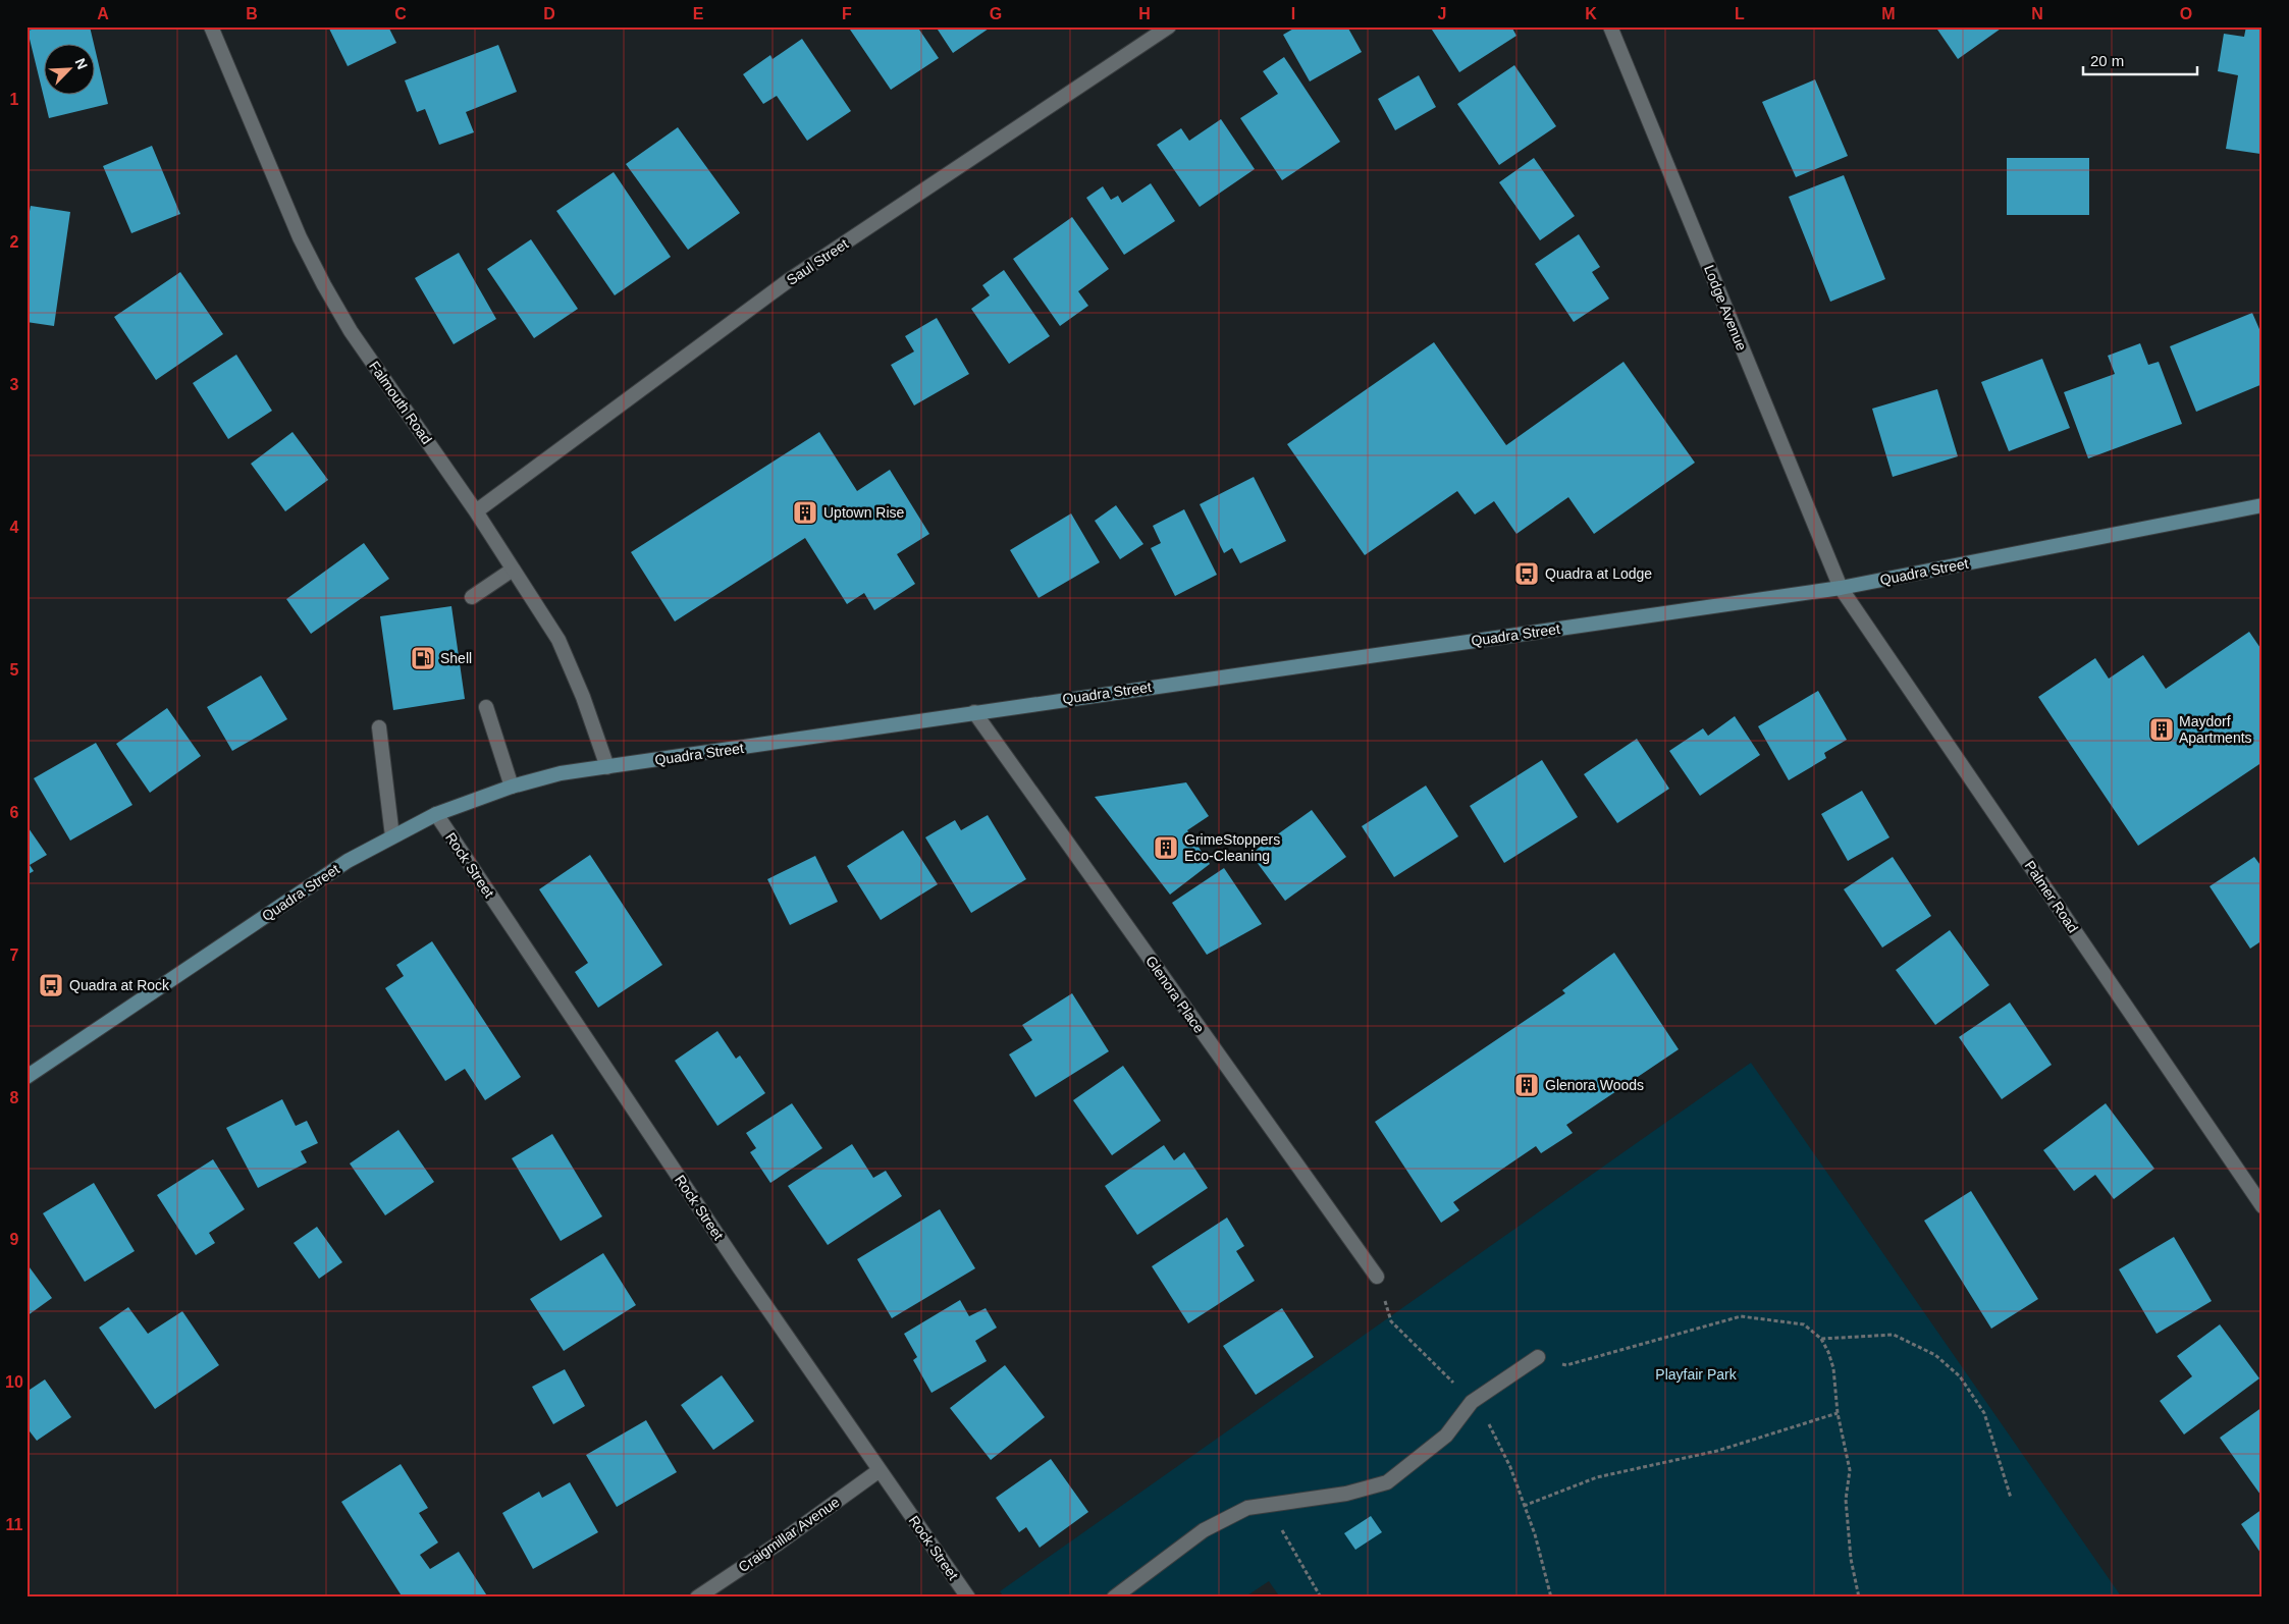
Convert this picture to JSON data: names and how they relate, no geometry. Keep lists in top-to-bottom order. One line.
{"streets":{"main road":["Quadra Street"],"street":["Saul Street","Lodge Avenue","Falmouth Road","Rock Street","Palmer Road","Glenora Place","Craigmillar Avenue"]},"crossings":[["Saul Street","Falmouth Road"],["Lodge Avenue","Quadra Street"],["Lodge Avenue","Palmer Road"],["Falmouth Road","Quadra Street"],["Quadra Street","Rock Street"],["Quadra Street","Palmer Road"],["Quadra Street","Glenora Place"],["Rock Street","Craigmillar Avenue"]],"parks":["Playfair Park"],"places":{"building":["Uptown Rise","Maydorf Apartments","GrimeStoppers Eco-Cleaning","Glenora Woods"],"bus stop":["Quadra at Lodge","Quadra at Rock"],"fuel station":["Shell"]},"scale_bar":"20 m","north":"top right","grid":{"columns":["A","B","C","D","E","F","G","H","I","J","K","L","M","N","O"],"rows":["1","2","3","4","5","6","7","8","9","10","11"]}}
